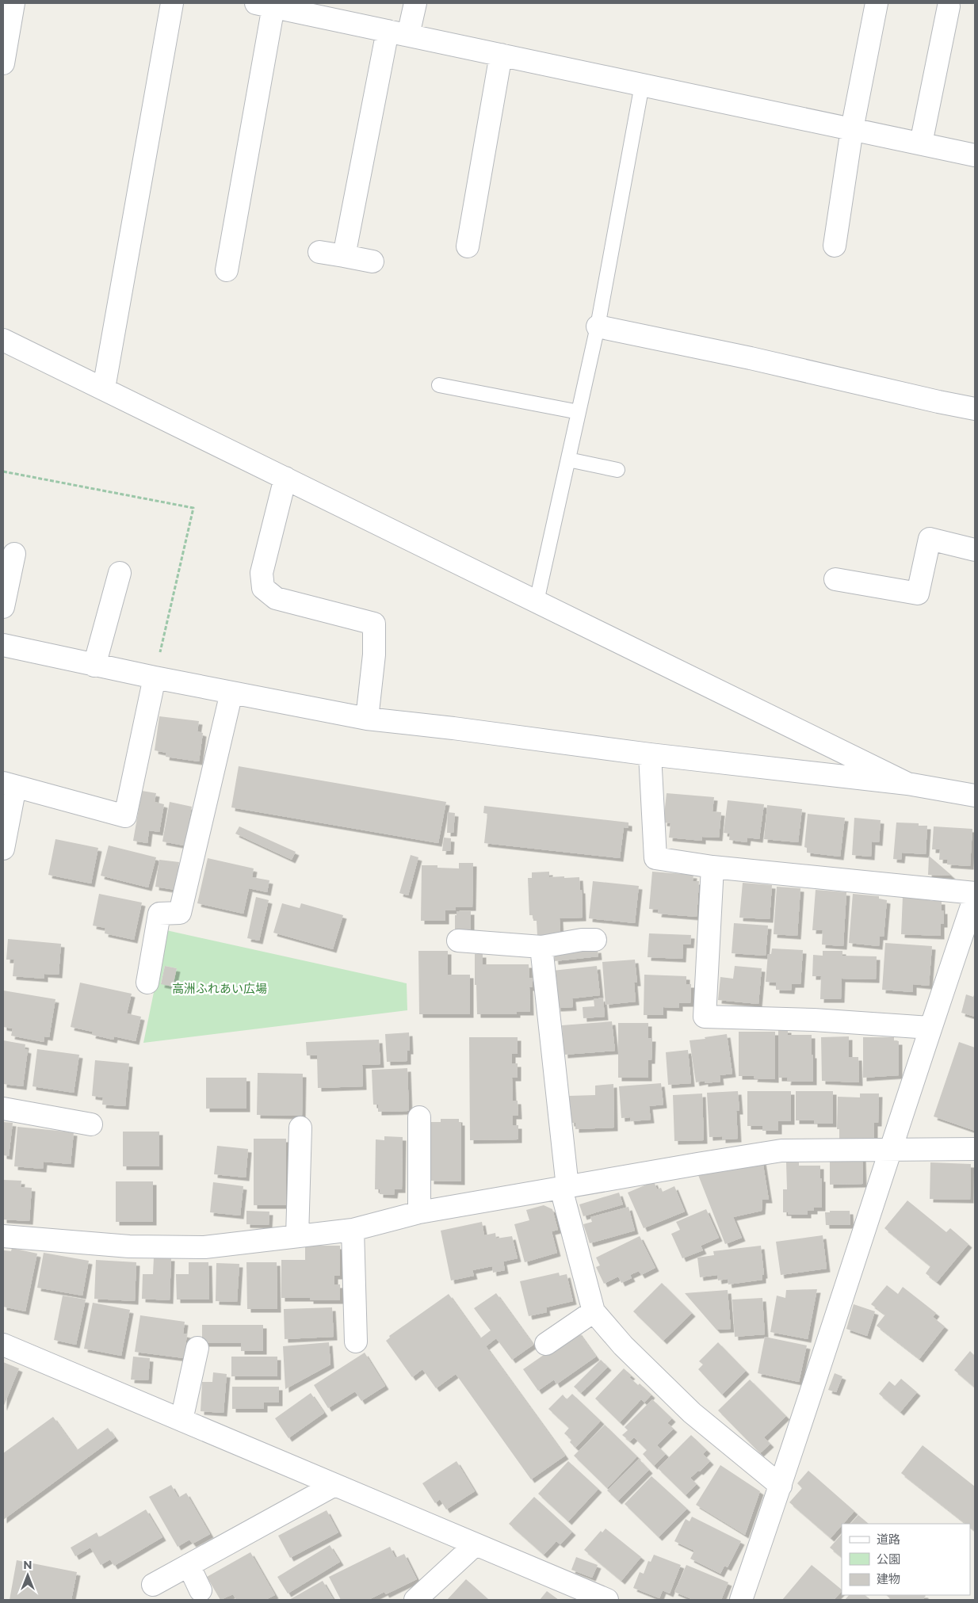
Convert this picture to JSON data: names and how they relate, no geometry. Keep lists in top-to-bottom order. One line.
{"parks":["高洲ふれあい広場"],"legend":["道路","公園","建物"],"north":"top"}
